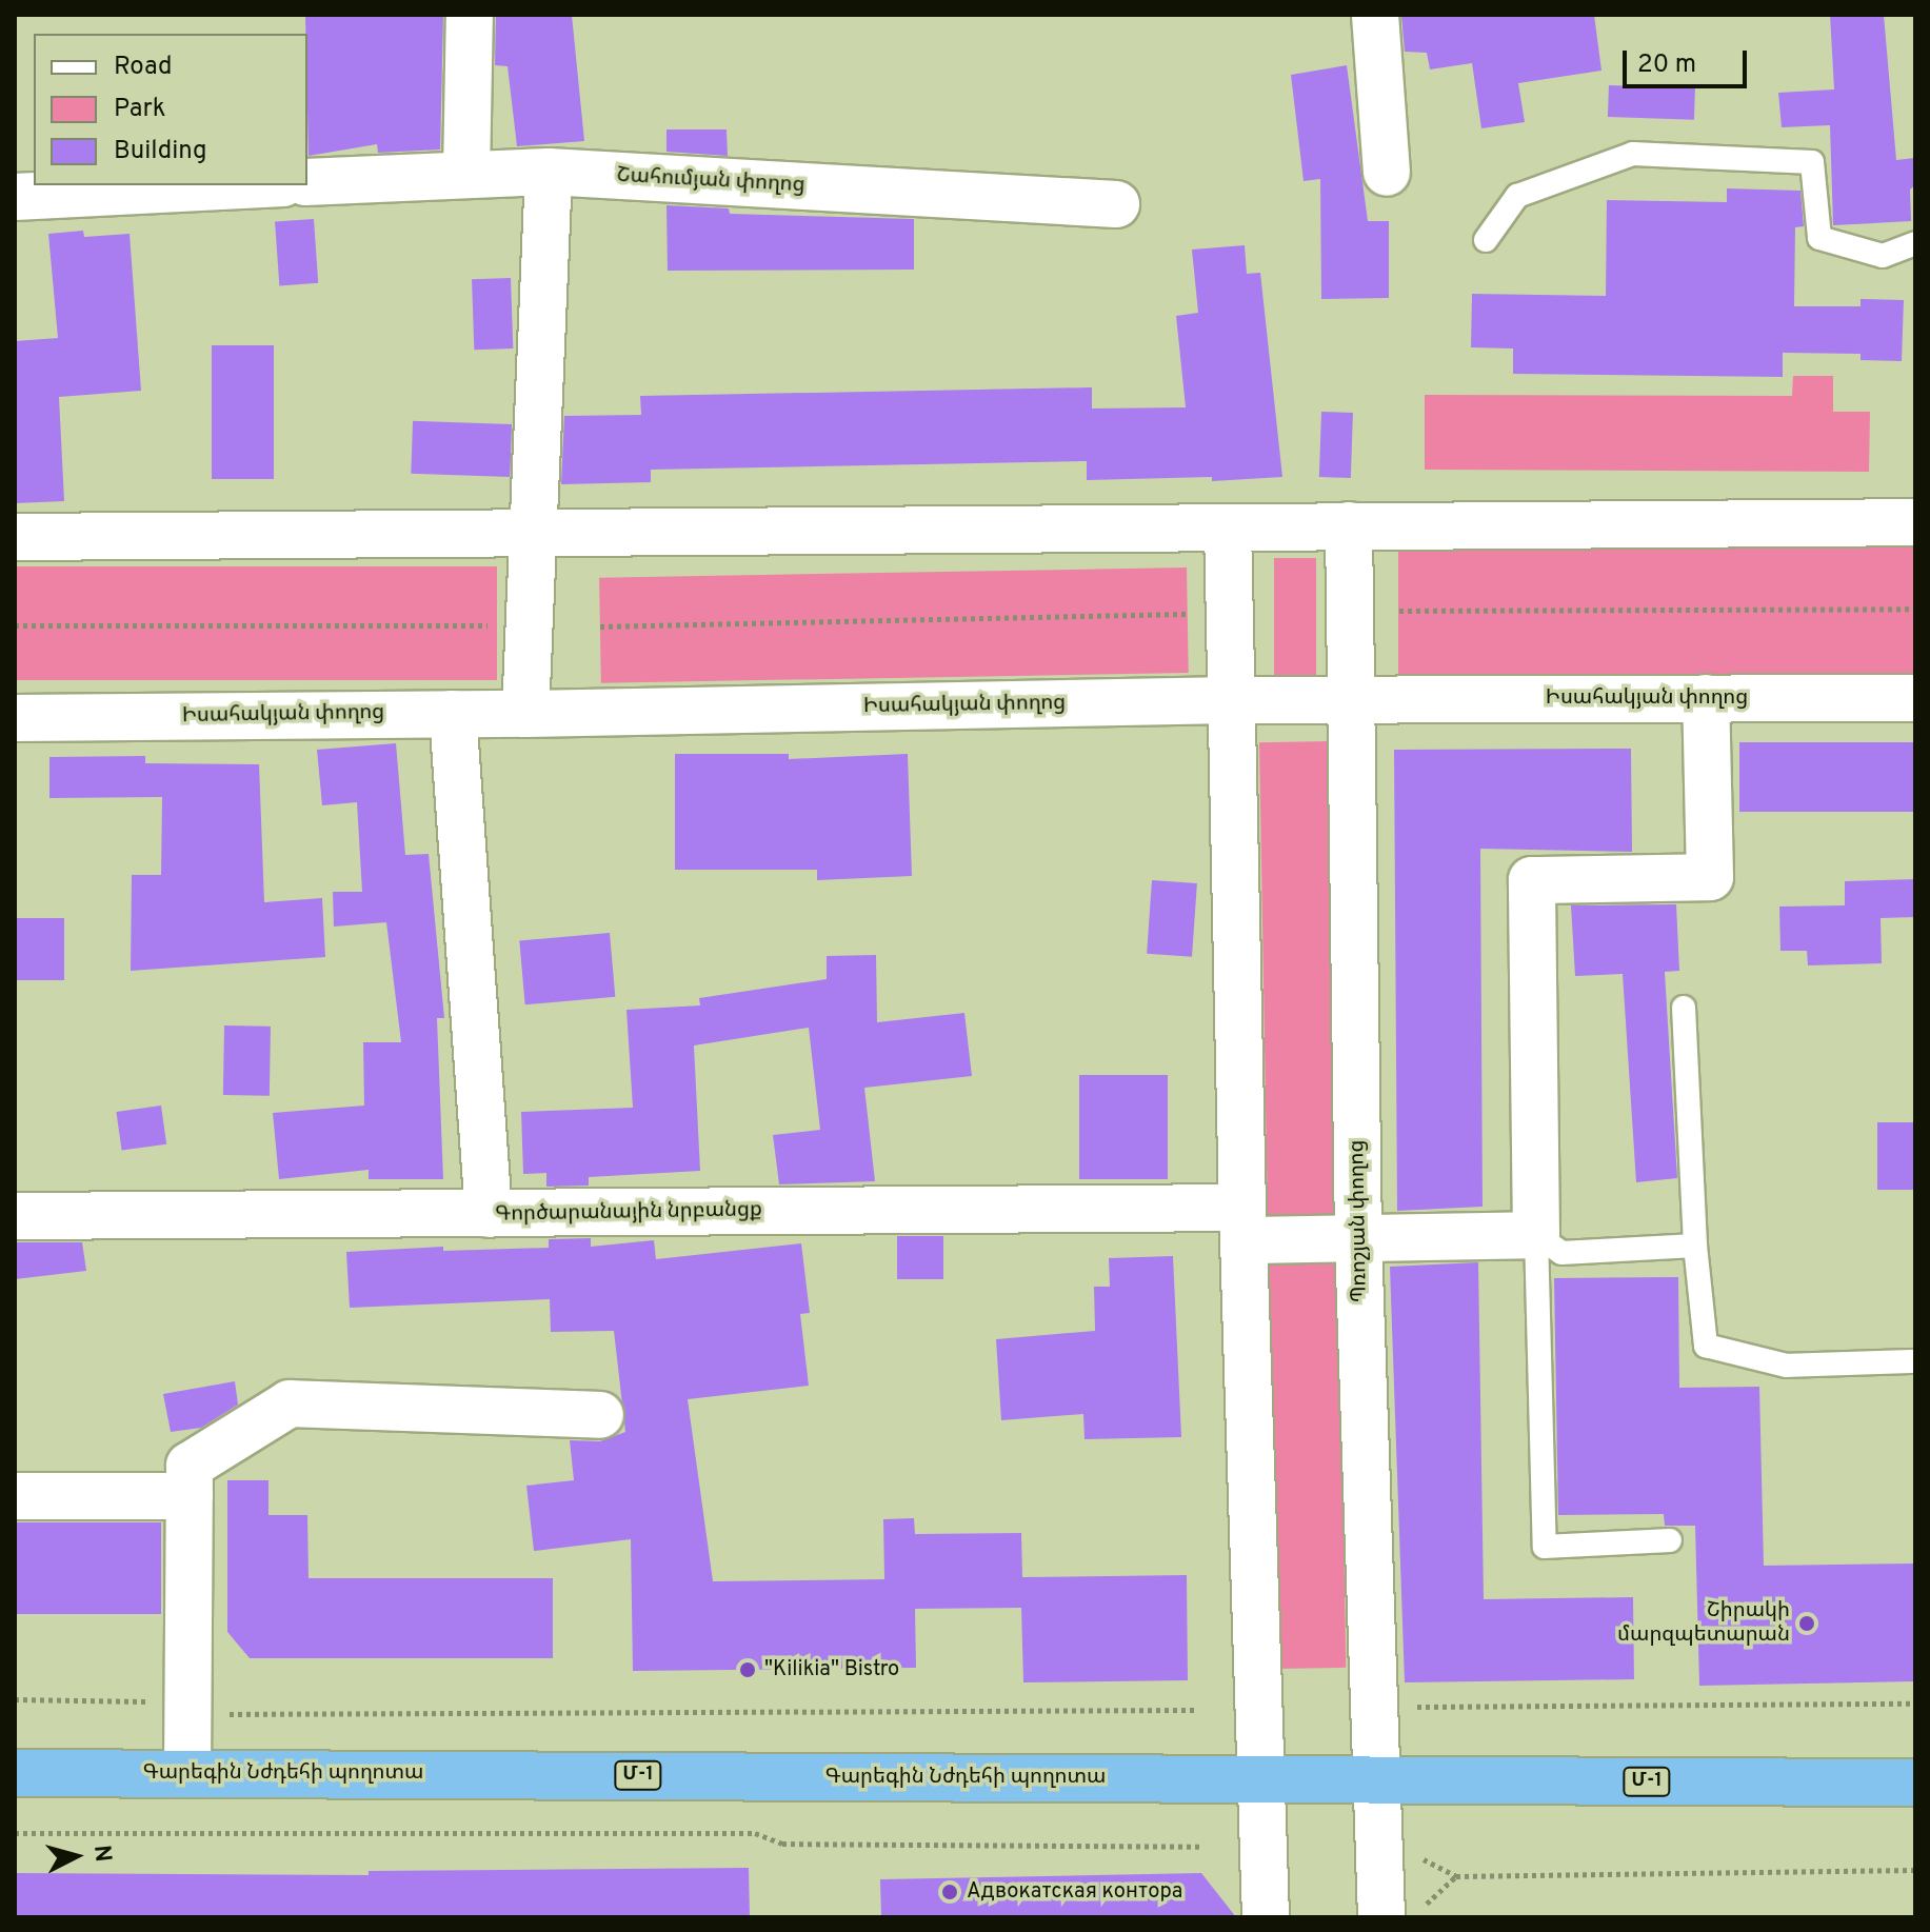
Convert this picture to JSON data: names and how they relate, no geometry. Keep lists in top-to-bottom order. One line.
{"streets":{"highway":["Գարեգին Նժդեհի պողոտա","Մ-1"],"street":["Շահումյան փողոց","Իսահակյան փողոց","Գործարանային նրբանցք","Պռոշյան փողոց"]},"crossings":[["Իսահակյան փողոց","Պռոշյան փողոց"],["Գործարանային նրբանցք","Պռոշյան փողոց"],["Պռոշյան փողոց","Գարեգին Նժդեհի պողոտա"]],"places":["Շիրակի մարզպետարան","\"Kilikia\" Bistro","Адвокатская контора"],"legend":["Road","Park","Building"],"scale_bar":"20 m","north":"right"}
